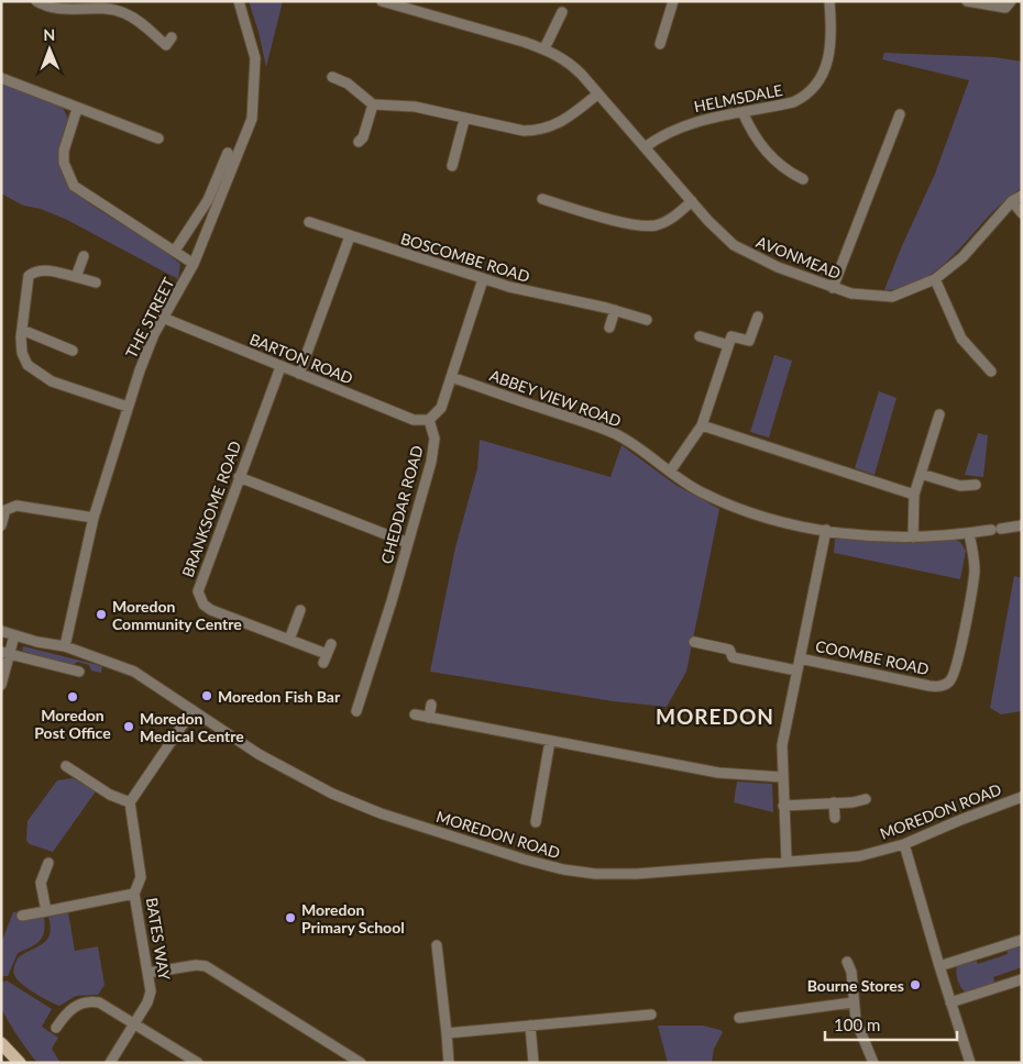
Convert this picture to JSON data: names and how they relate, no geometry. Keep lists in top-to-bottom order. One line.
{"streets":{"street":["HELMSDALE","BOSCOMBE ROAD","AVONMEAD","THE STREET","BARTON ROAD","ABBEY VIEW ROAD","CHEDDAR ROAD","BRANKSOME ROAD","COOMBE ROAD","MOREDON ROAD","BATES WAY"]},"crossings":[["HELMSDALE","AVONMEAD"],["THE STREET","BARTON ROAD"],["THE STREET","MOREDON ROAD"],["BARTON ROAD","CHEDDAR ROAD"],["BARTON ROAD","BRANKSOME ROAD"],["ABBEY VIEW ROAD","COOMBE ROAD"]],"districts":["MOREDON"],"places":["Moredon Community Centre","Moredon Fish Bar","Moredon Post Office","Moredon Medical Centre","Moredon Primary School","Bourne Stores"],"scale_bar":"100 m","north":"top"}
